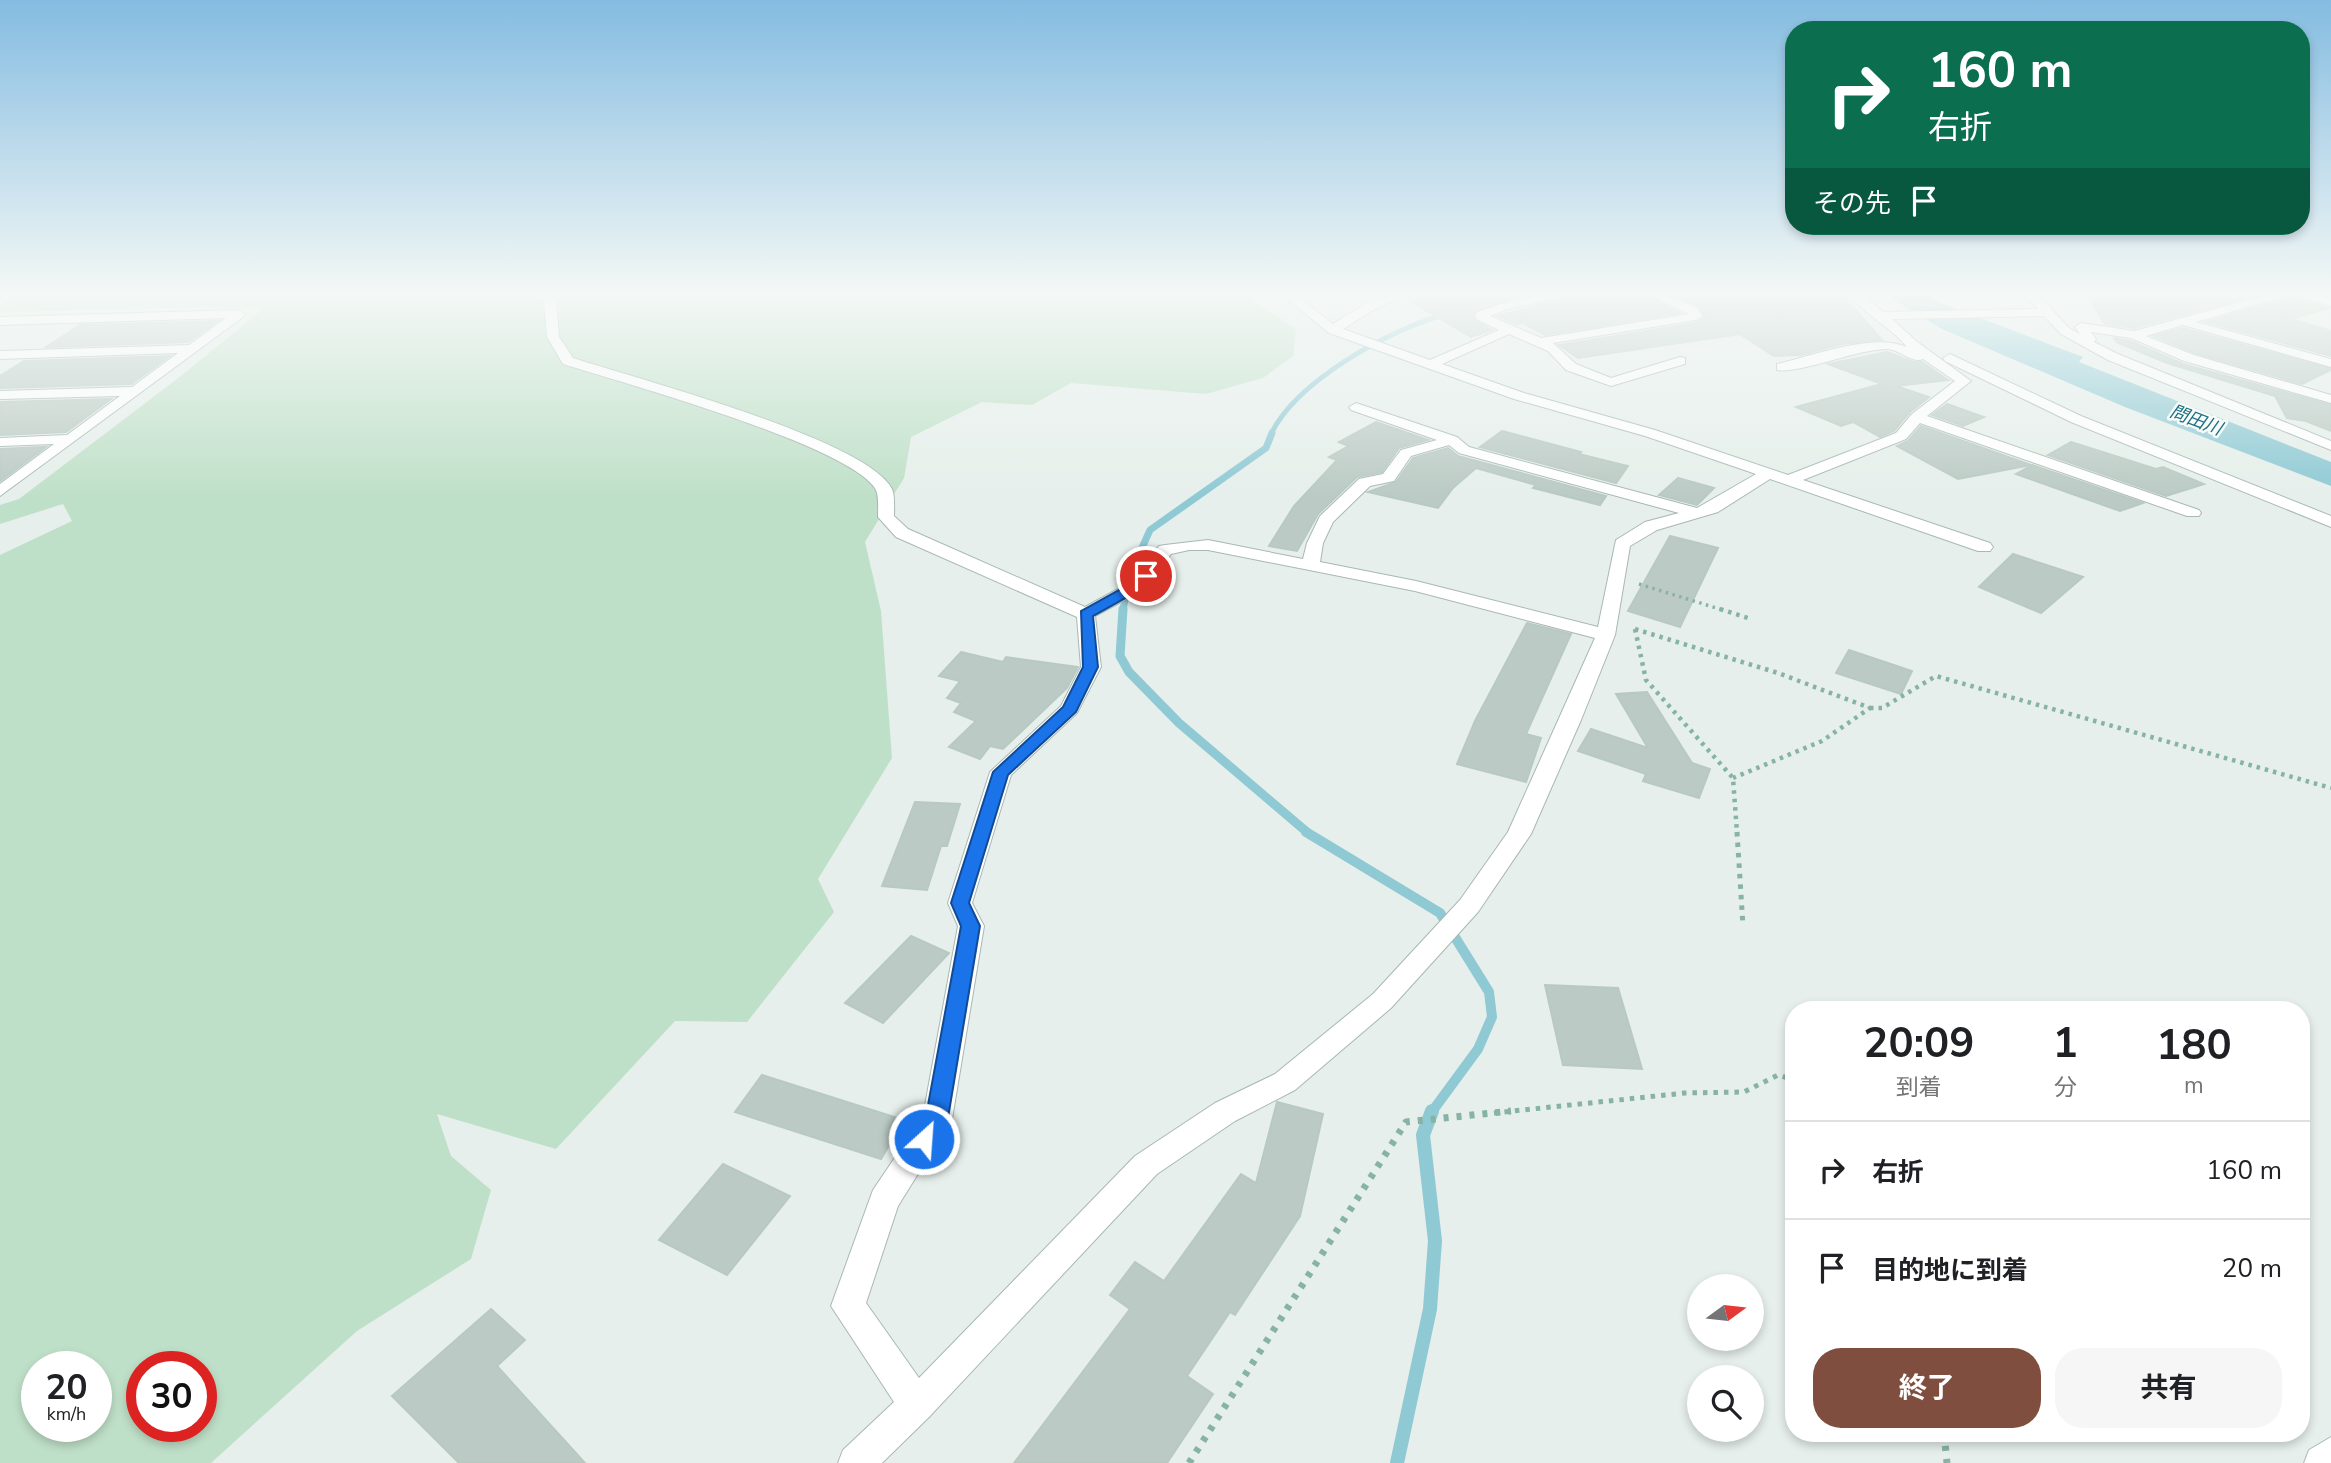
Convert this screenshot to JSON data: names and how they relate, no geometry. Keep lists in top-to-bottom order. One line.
{"water":["問田川"],"north":"right","page":{"turn":["160 m","右折"],"then":"その先","eta":["20:09","到着","1","分","180","m"],"list":[{"name":"右折","value":"160 m"},{"name":"目的地に到着","value":"20 m"}],"buttons":["終了","共有"],"speed":"20 km/h","limit":"30"}}
